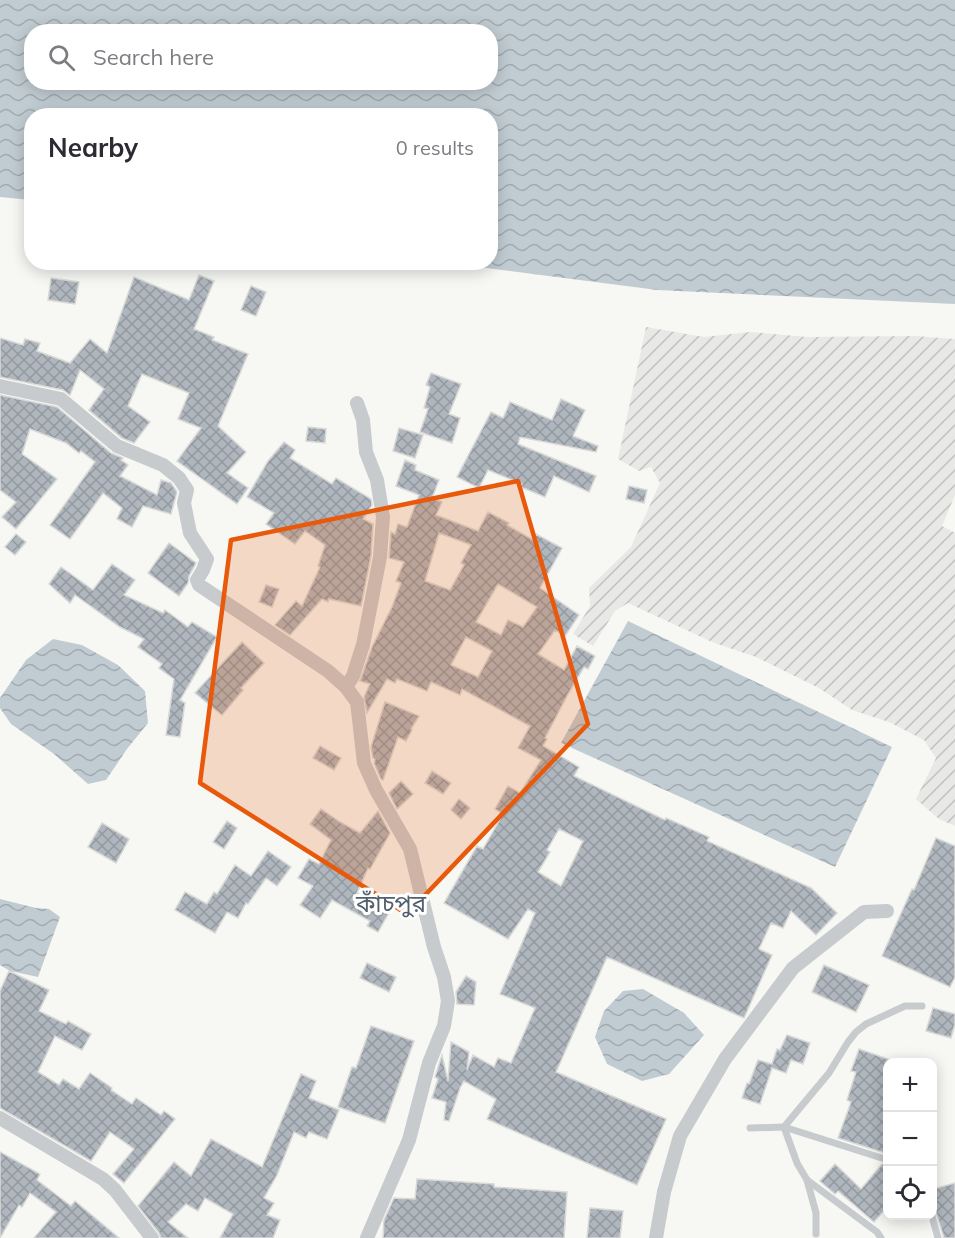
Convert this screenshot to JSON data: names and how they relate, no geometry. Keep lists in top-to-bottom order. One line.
{"districts":["কাঁচপুর"],"page":{"search":"Search here","heading":["Nearby","0 results"],"map_buttons":["+","−"]}}
